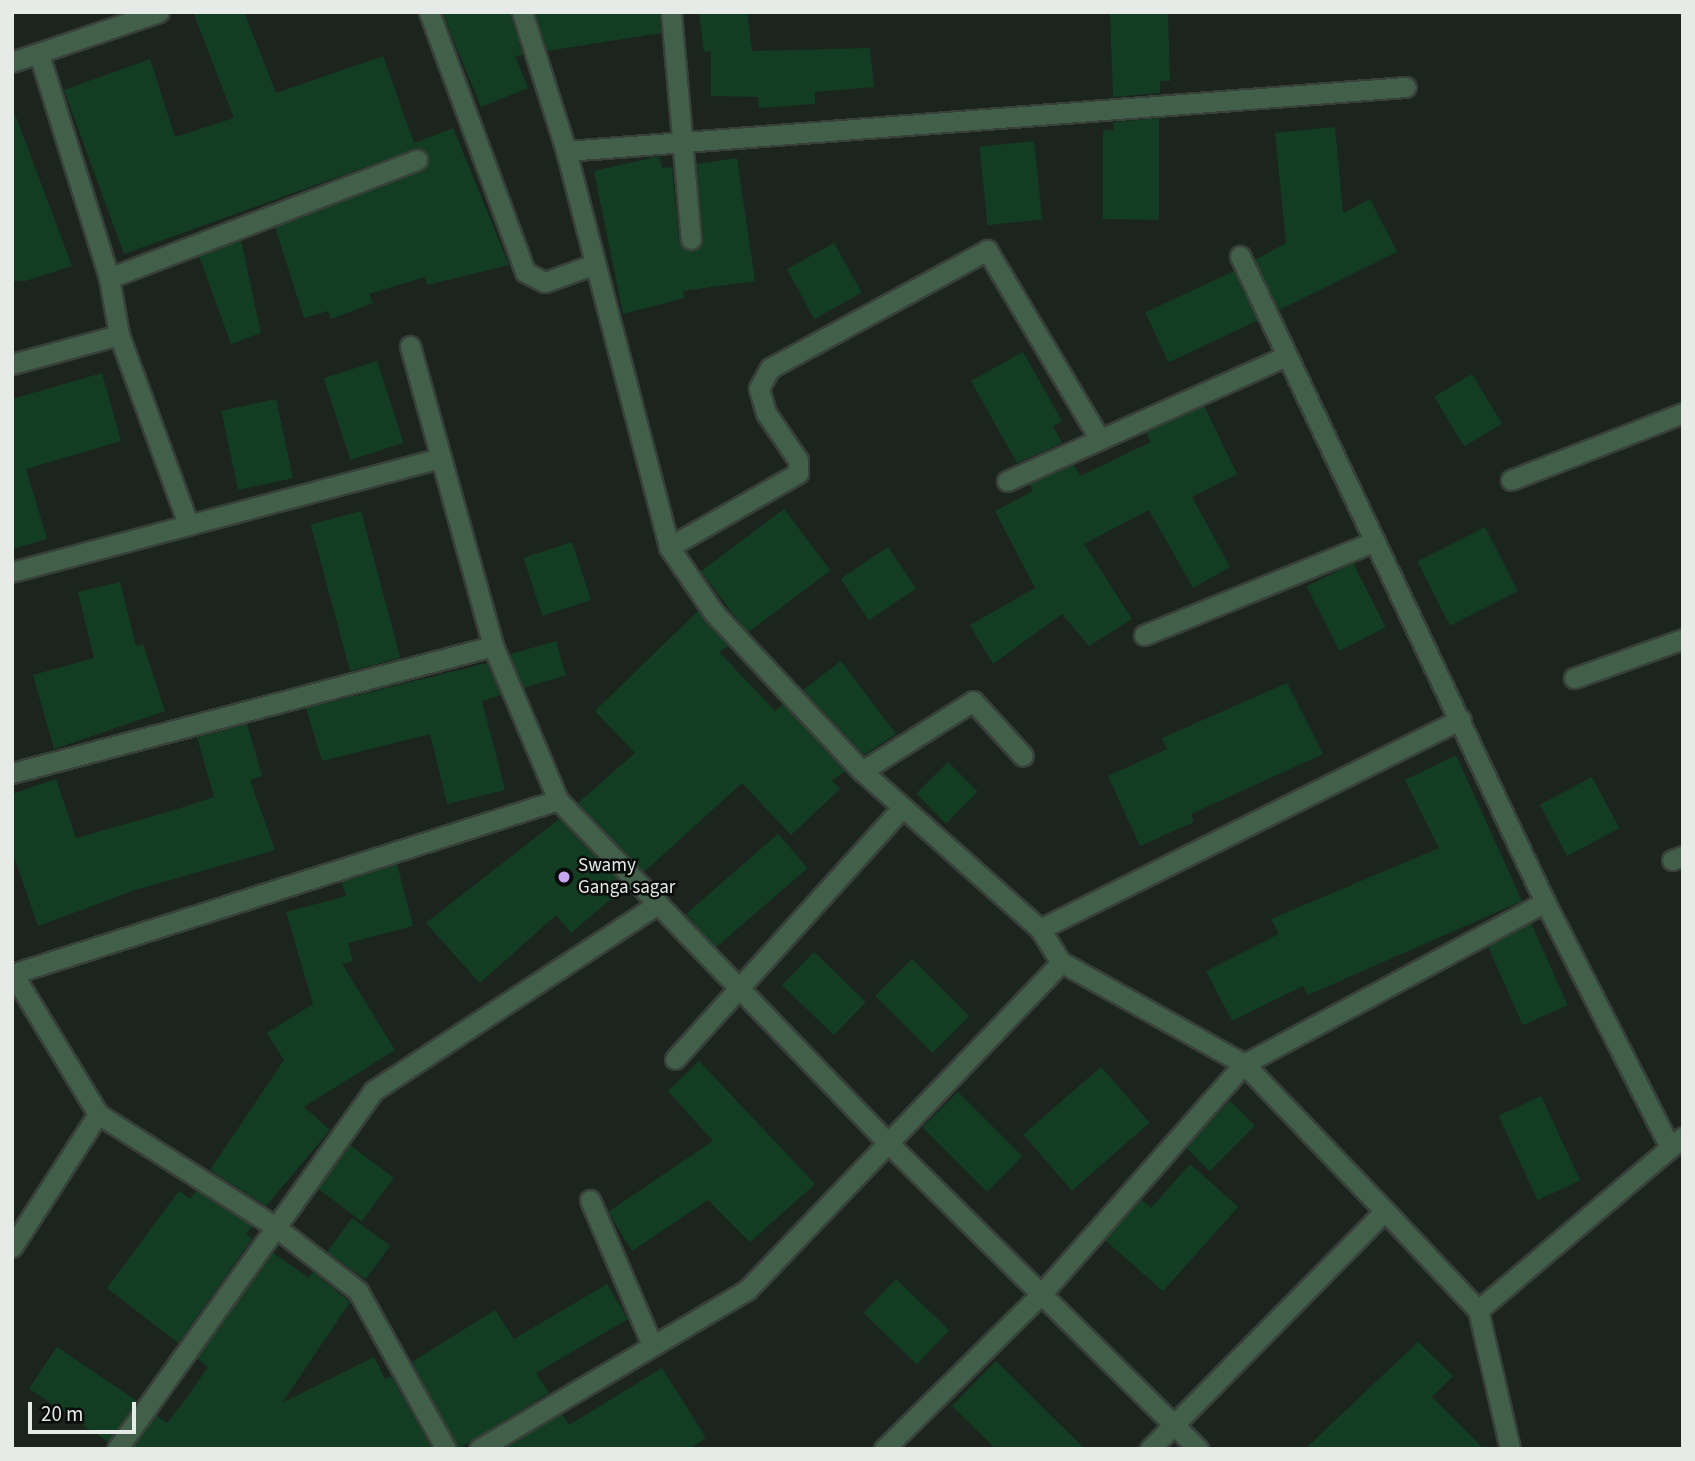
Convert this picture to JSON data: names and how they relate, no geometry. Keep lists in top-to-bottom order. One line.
{"places":["Swamy Ganga sagar"],"scale_bar":"20 m"}
